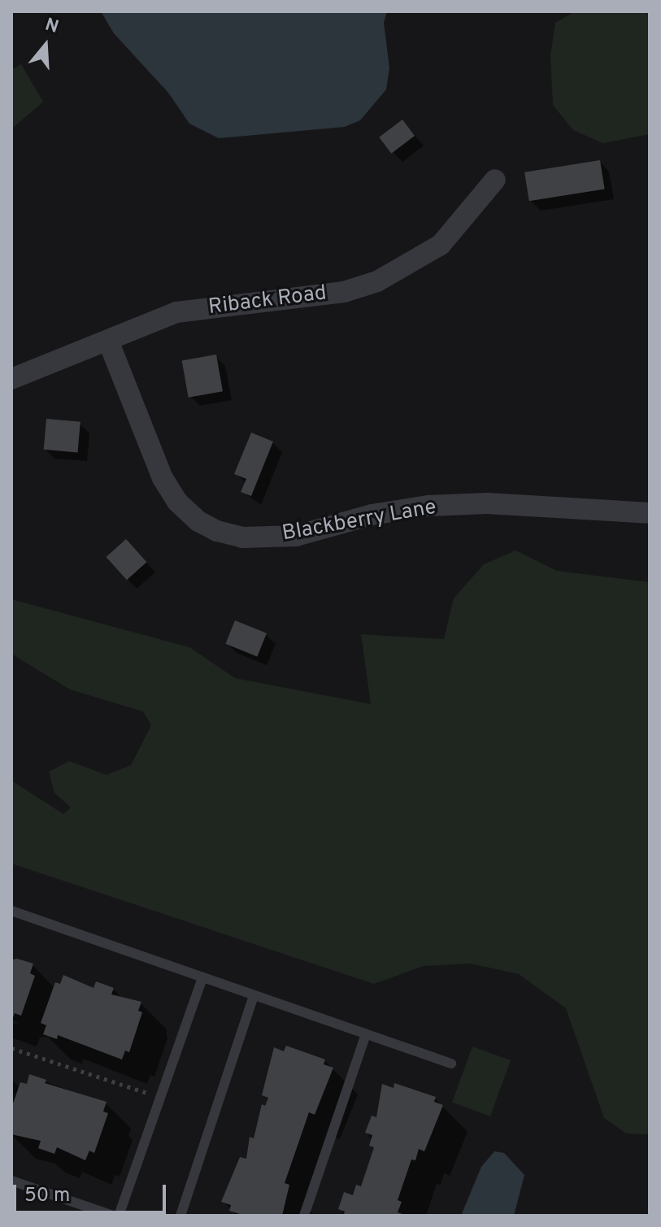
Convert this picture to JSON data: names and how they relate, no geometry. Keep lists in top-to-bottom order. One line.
{"streets":{"street":["Riback Road","Blackberry Lane"]},"crossings":[["Riback Road","Blackberry Lane"]],"scale_bar":"50 m","north":"top"}
